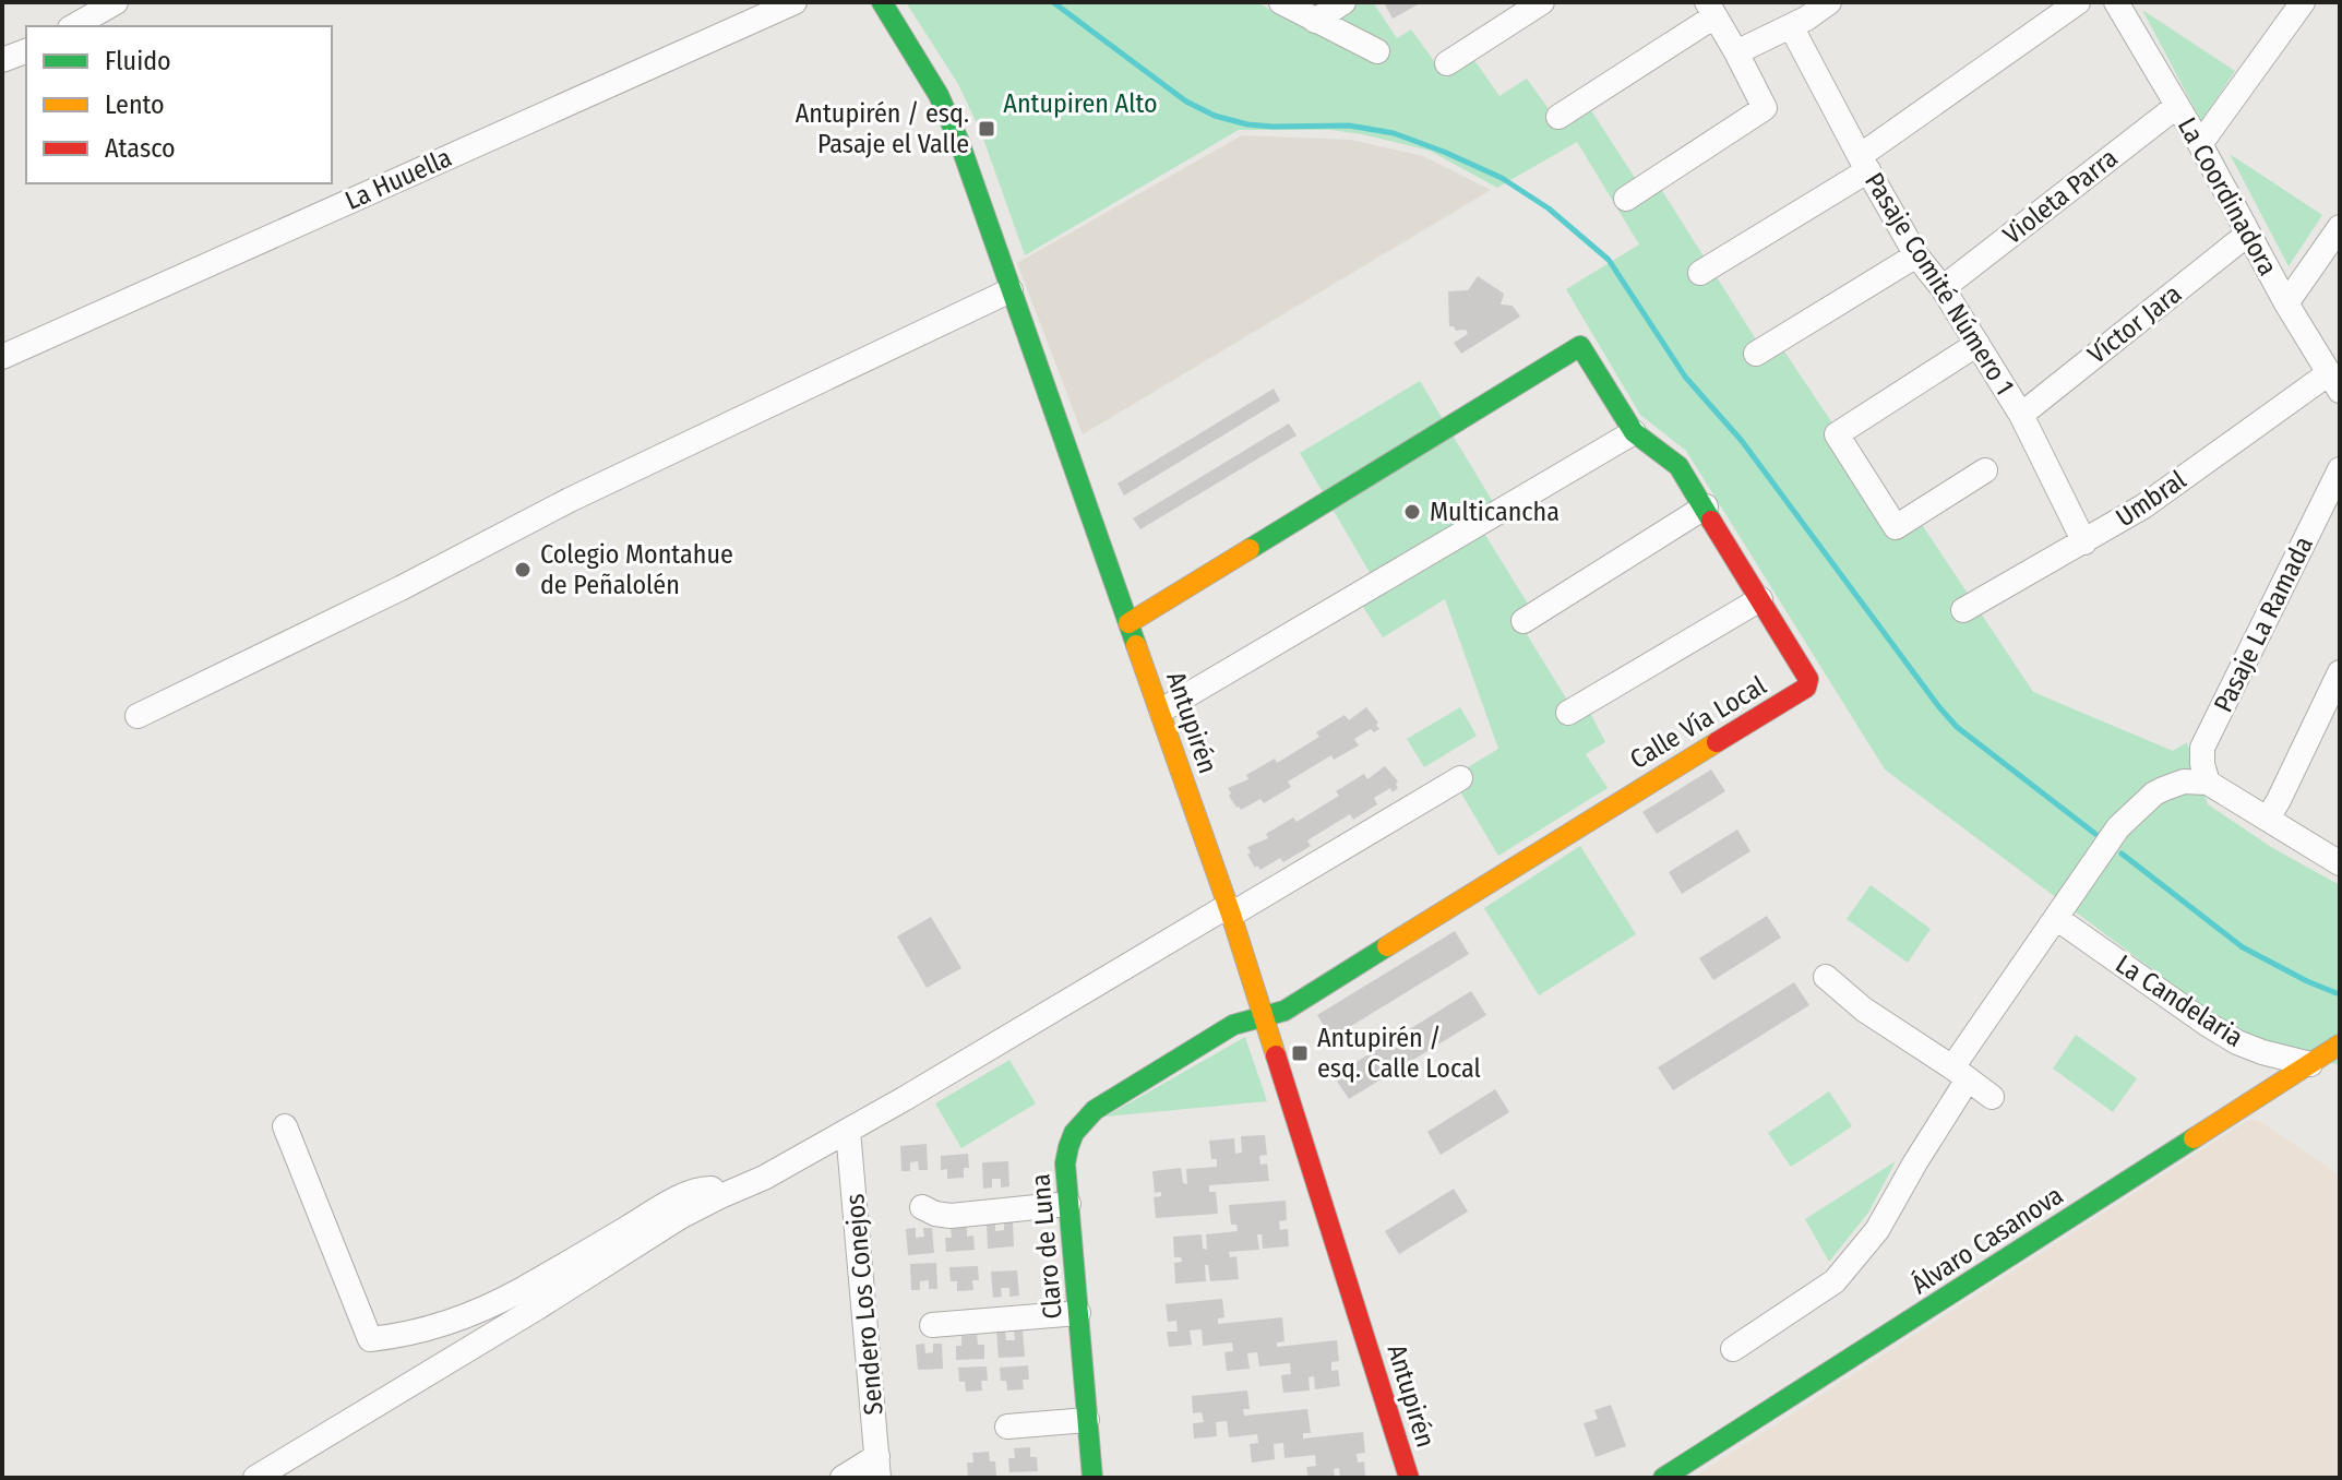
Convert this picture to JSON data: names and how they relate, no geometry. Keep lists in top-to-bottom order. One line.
{"streets":{"street":["La Huuella","Violeta Parra","La Coordinadora","Pasaje Comité Número 1","Víctor Jara","Umbral","Pasaje La Ramada","Antupirén","Calle Vía Local","La Candelaria","Álvaro Casanova","Claro de Luna","Sendero Los Conejos"]},"crossings":[["Violeta Parra","La Coordinadora"],["Violeta Parra","Pasaje Comité Número 1"],["La Coordinadora","Víctor Jara"],["La Coordinadora","Umbral"],["Pasaje Comité Número 1","Víctor Jara"],["Pasaje Comité Número 1","Umbral"],["Antupirén","Calle Vía Local"],["Antupirén","Claro de Luna"],["Calle Vía Local","Claro de Luna"],["La Candelaria","Álvaro Casanova"]],"parks":["Antupiren Alto"],"places":{"transit":["Antupirén / esq. Pasaje el Valle","Antupirén / esq. Calle Local"],"other":["Multicancha","Colegio Montahue de Peñalolén"]},"legend":["Fluido","Lento","Atasco"]}
